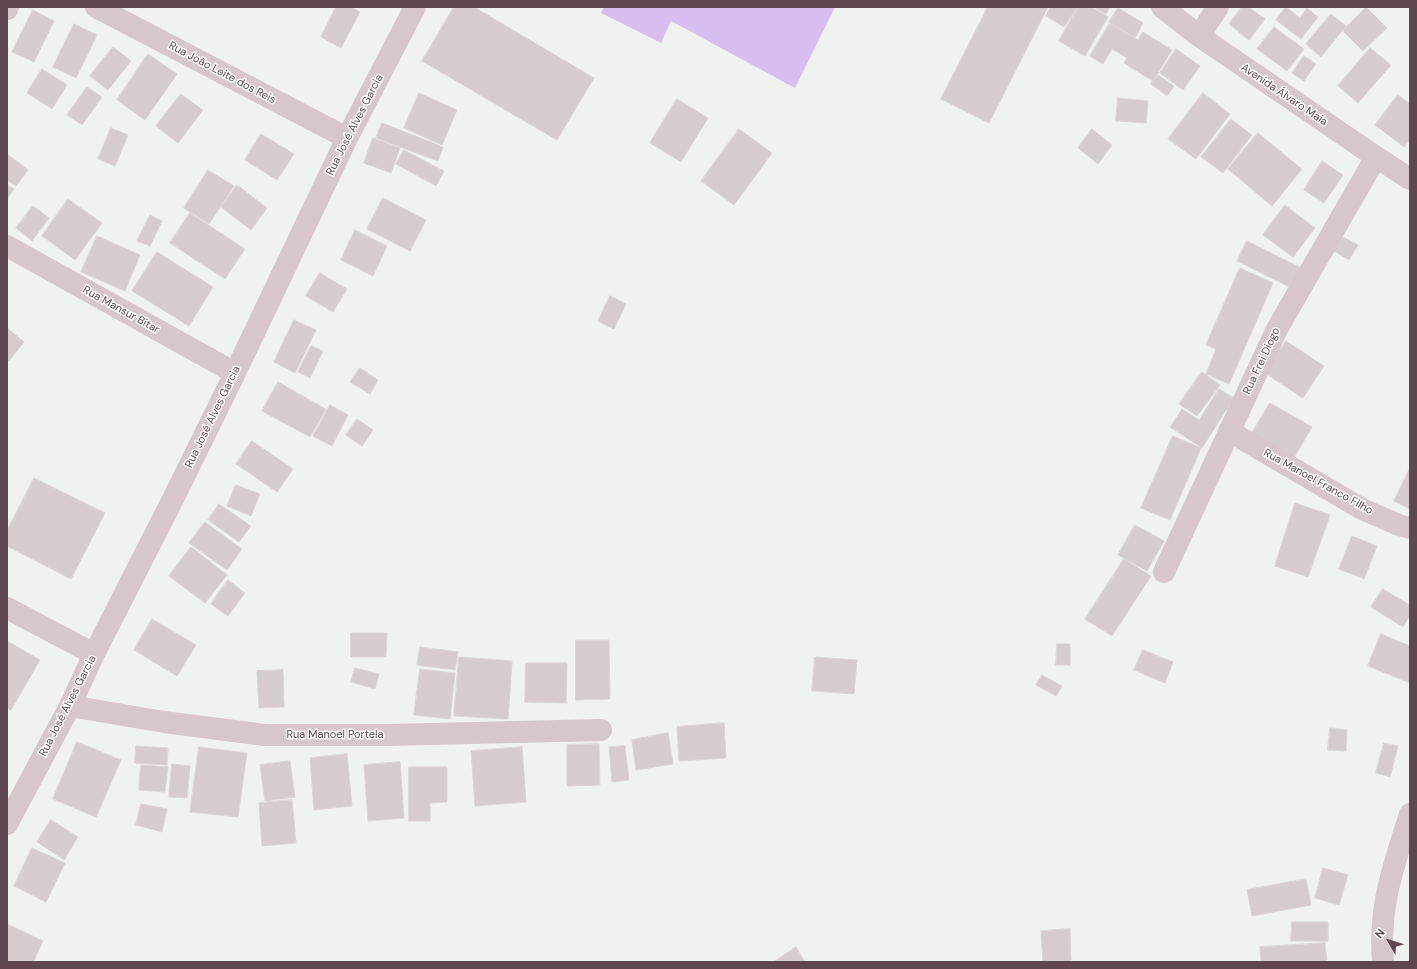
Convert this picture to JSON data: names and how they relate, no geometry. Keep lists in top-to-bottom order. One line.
{"streets":{"street":["Rua João Leite dos Reis","Avenida Álvaro Maia","Rua José Alves Garcia","Rua Mansur Bitar","Rua Frei Diogo","Rua Manoel Franco Filho","Rua Manoel Portela"]},"crossings":[["Rua João Leite dos Reis","Rua José Alves Garcia"],["Avenida Álvaro Maia","Rua Frei Diogo"],["Rua José Alves Garcia","Rua Mansur Bitar"],["Rua José Alves Garcia","Rua Manoel Portela"],["Rua Frei Diogo","Rua Manoel Franco Filho"]],"north":"top left"}
